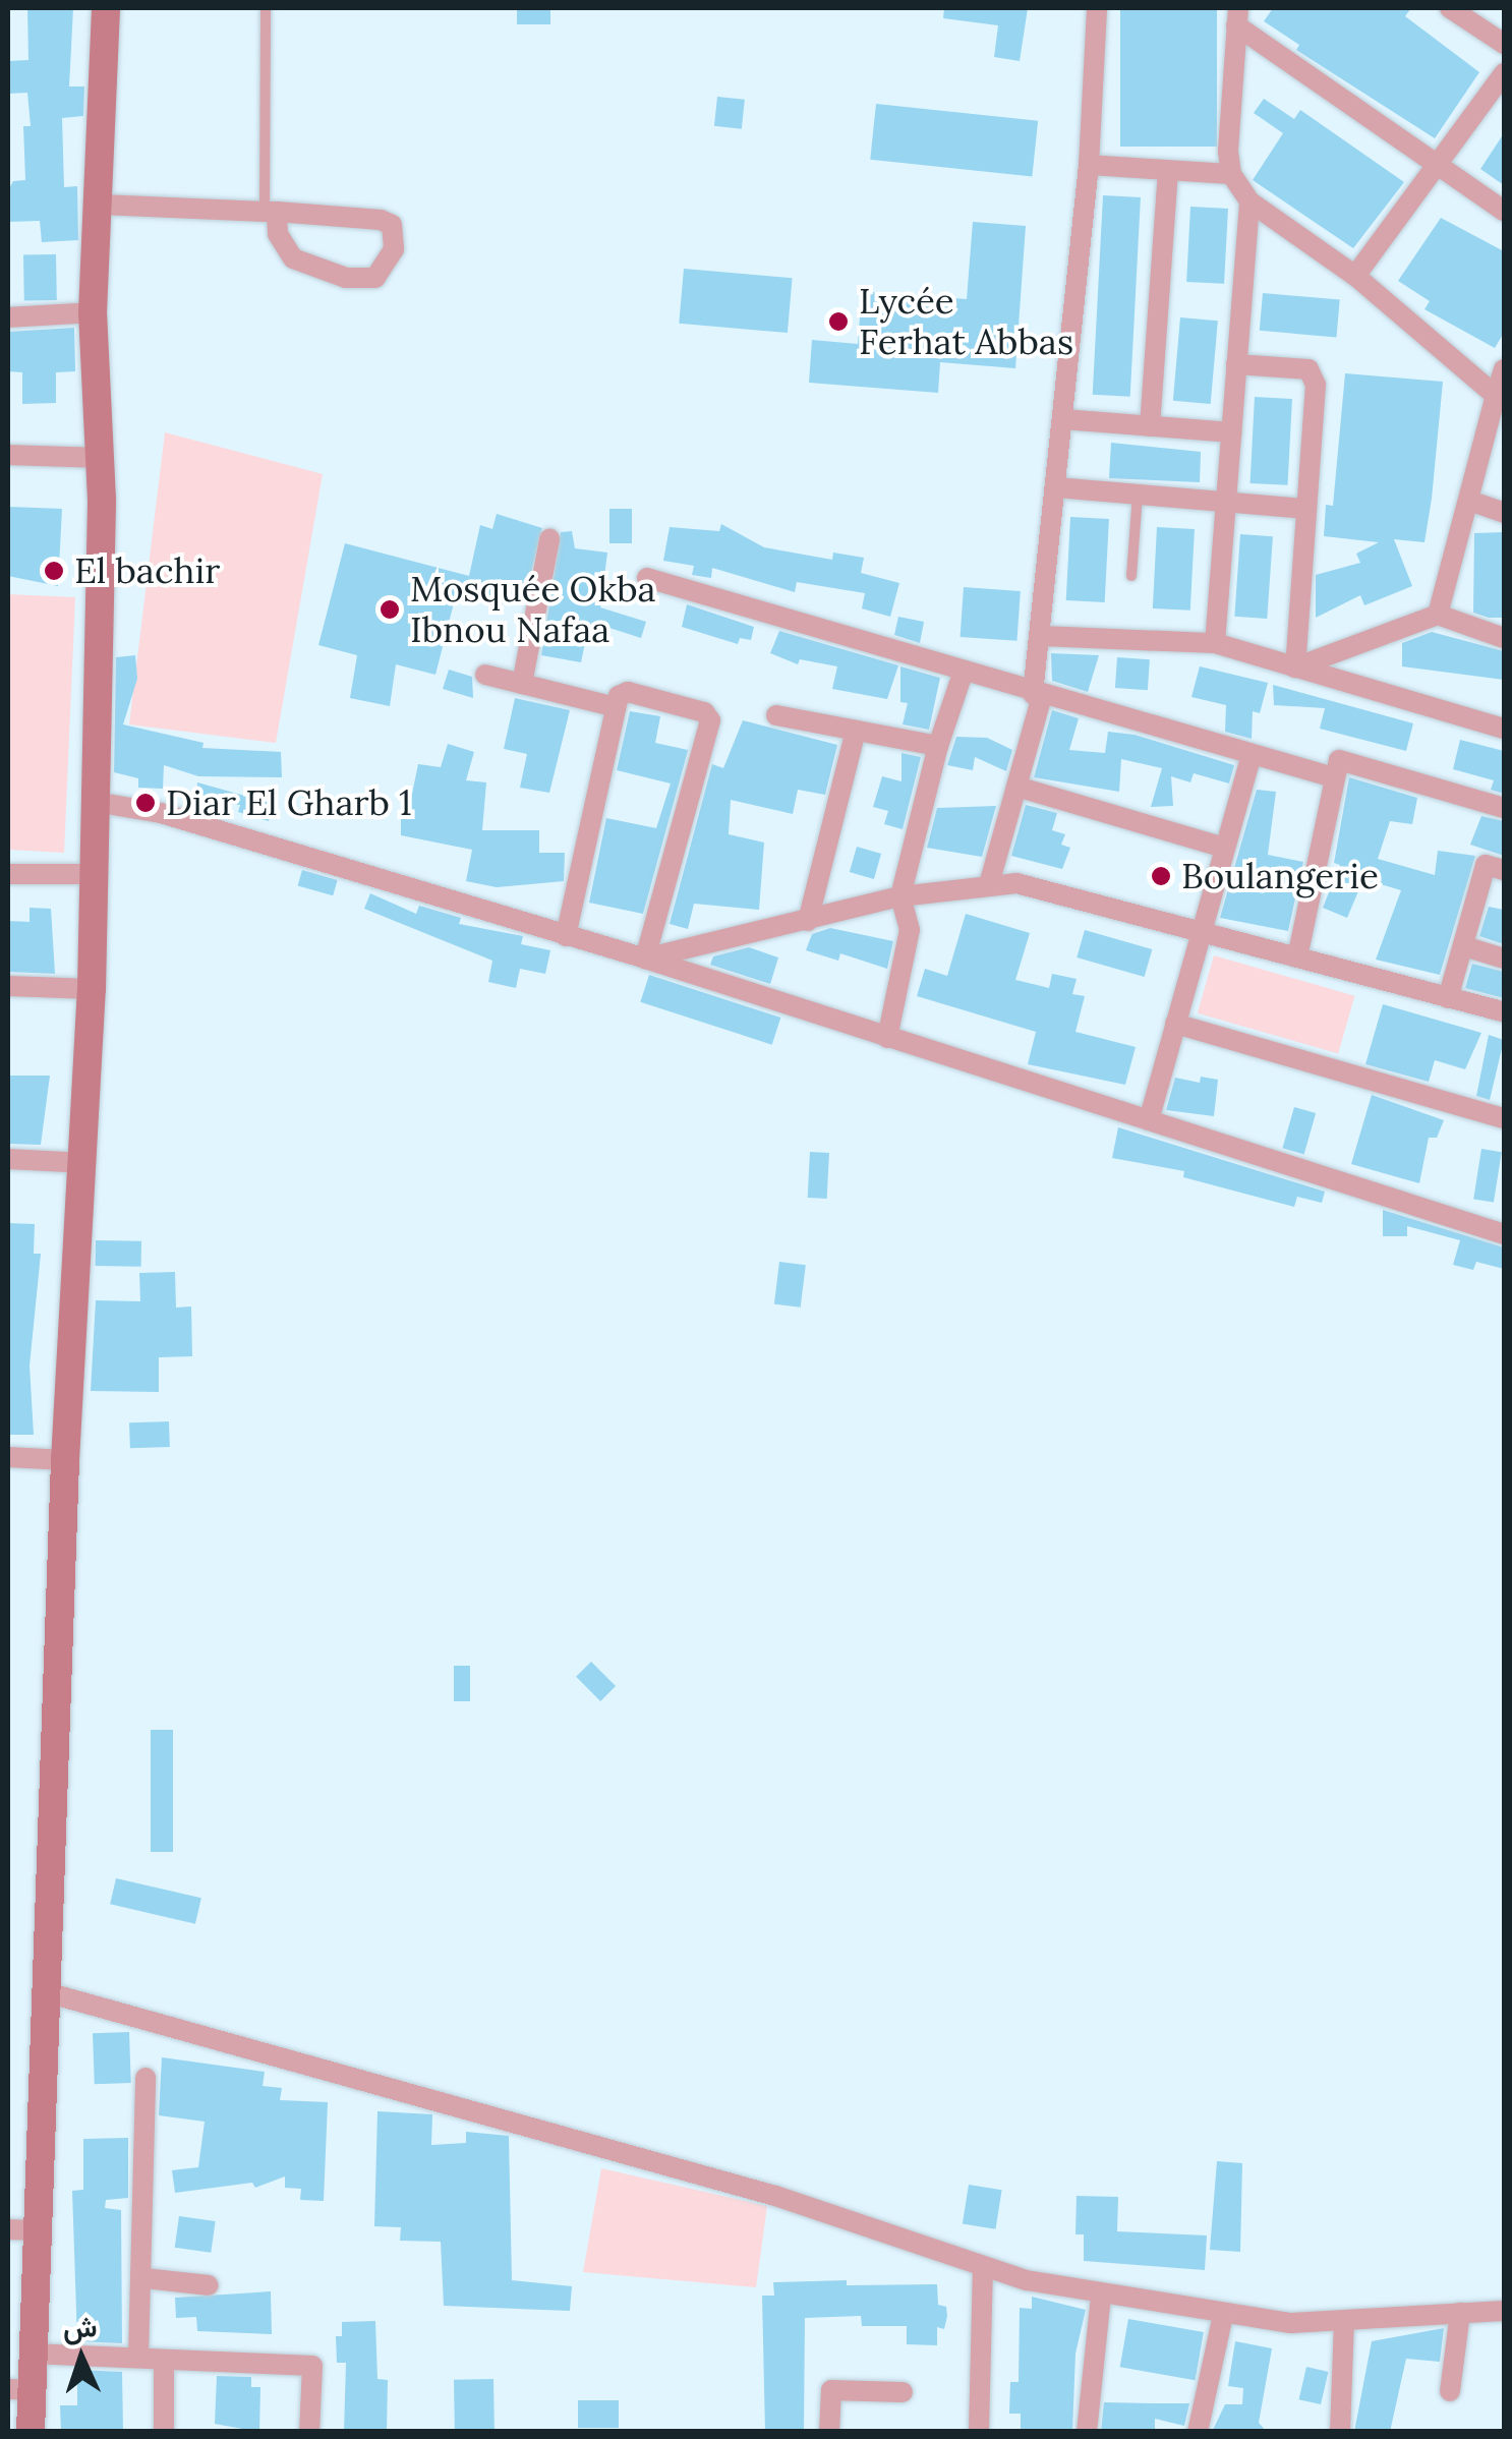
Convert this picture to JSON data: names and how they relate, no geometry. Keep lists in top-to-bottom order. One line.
{"places":["Lycée Ferhat Abbas","El bachir","Mosquée Okba Ibnou Nafaa","Diar El Gharb 1","Boulangerie"],"north":"top"}
